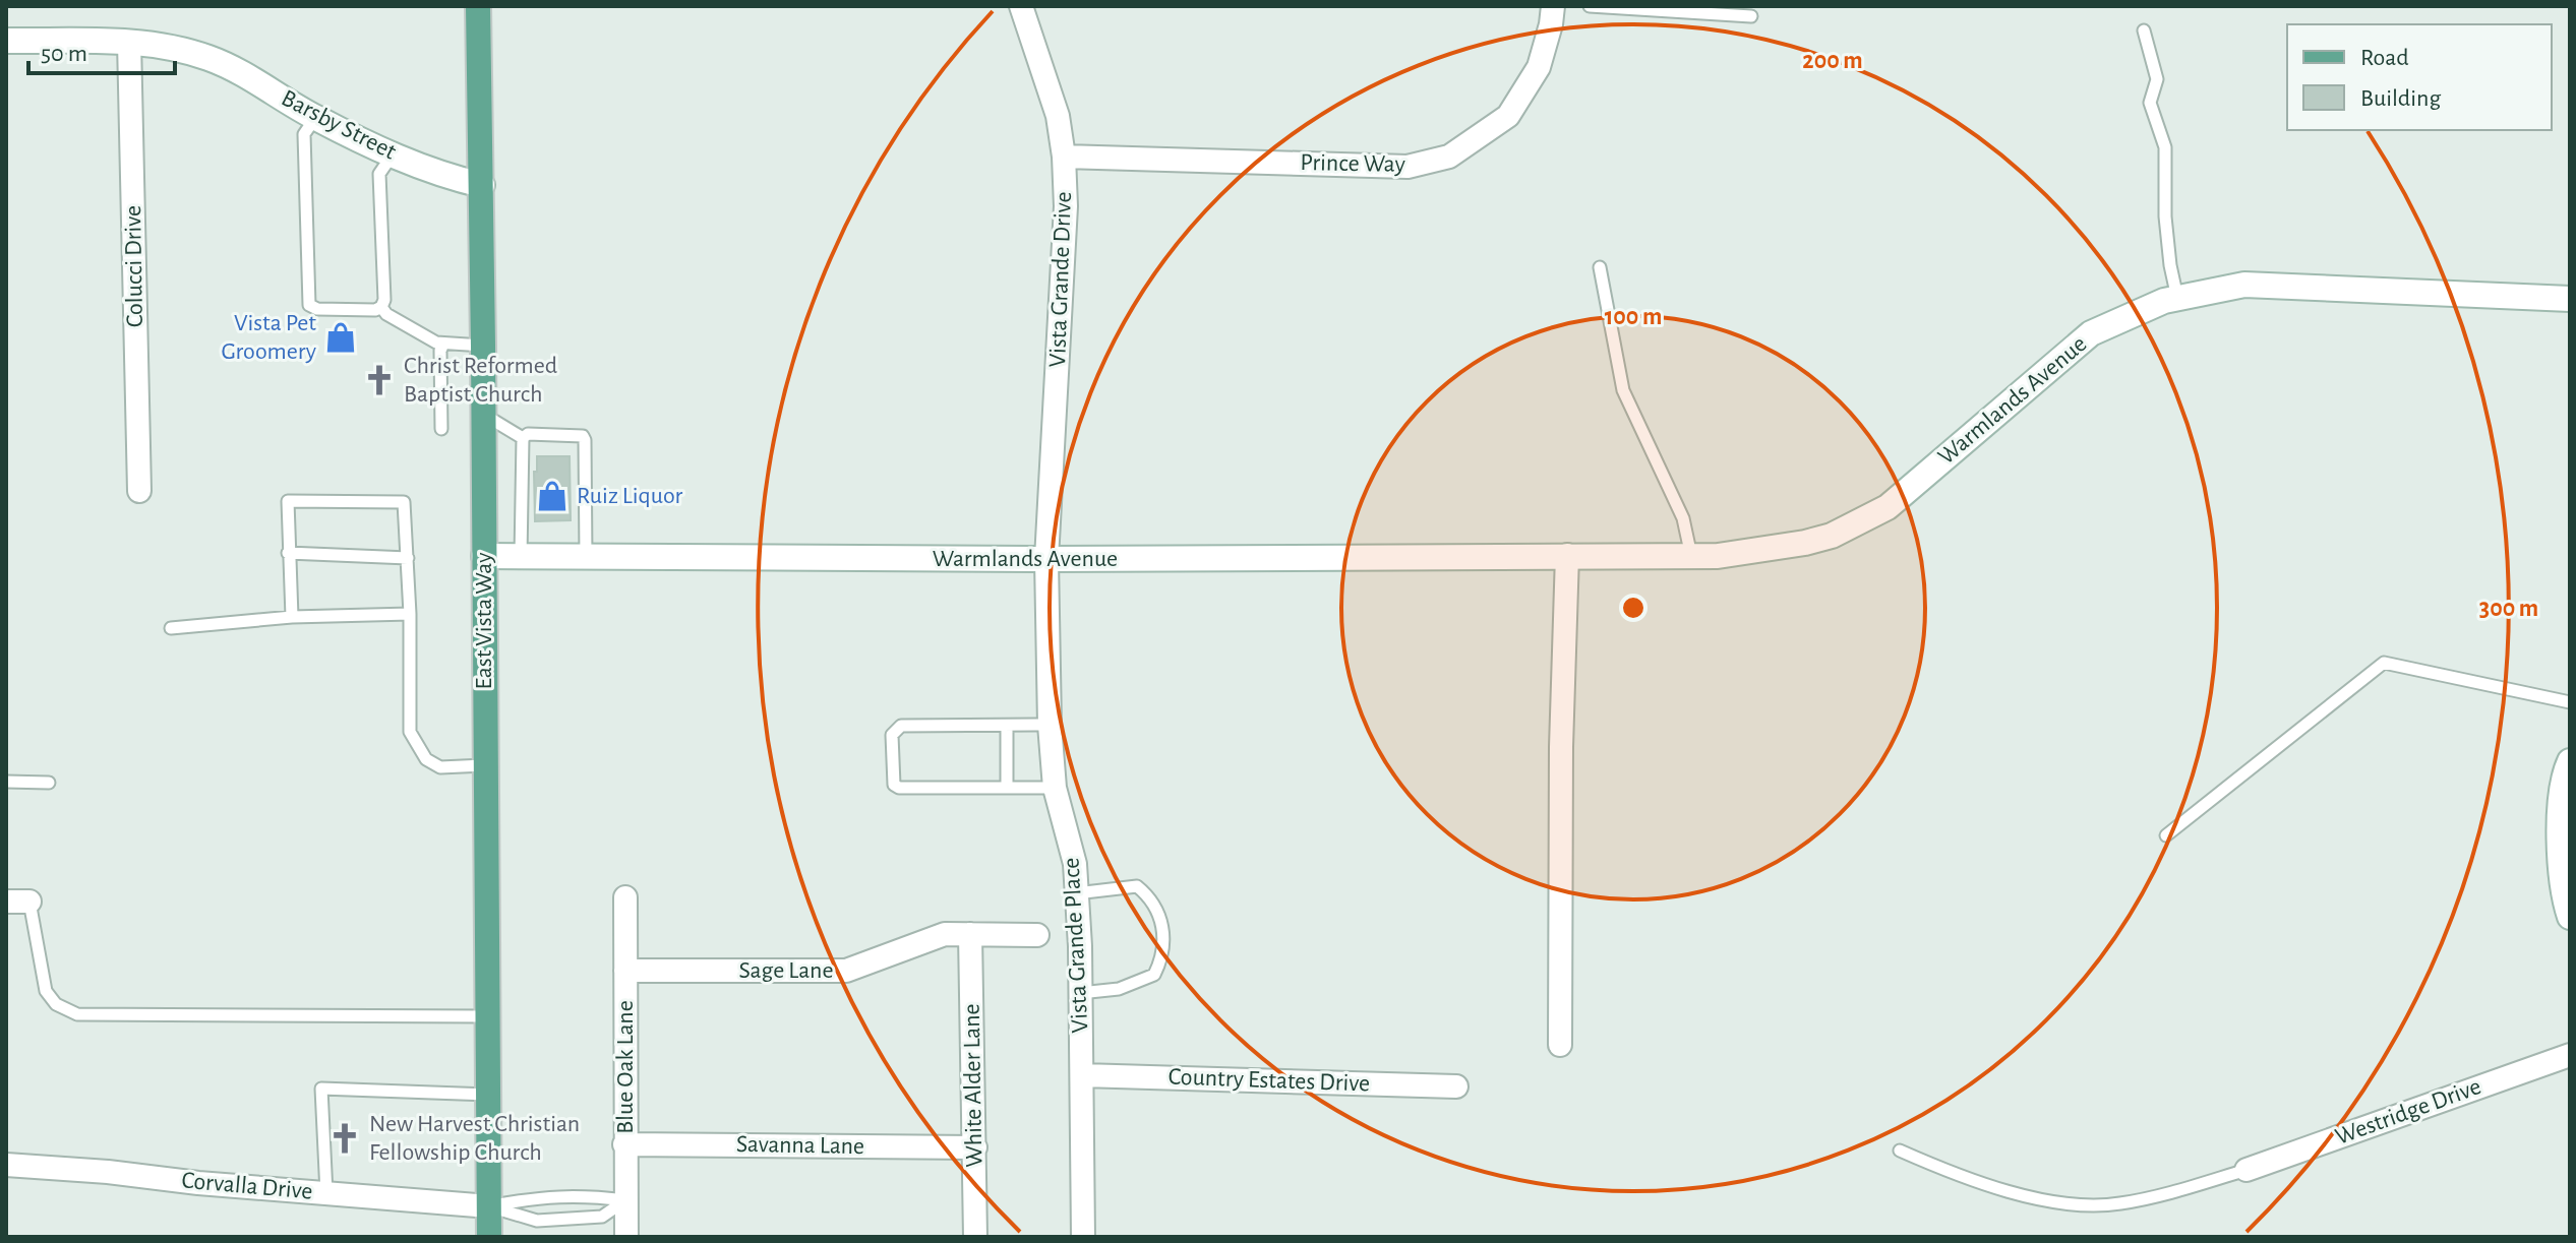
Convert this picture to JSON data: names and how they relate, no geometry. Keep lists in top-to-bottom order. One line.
{"streets":{"main road":["East Vista Way"],"street":["Barsby Street","Prince Way","Colucci Drive","Vista Grande Drive","Warmlands Avenue","Vista Grande Place","Sage Lane","Blue Oak Lane","Country Estates Drive","White Alder Lane","Westridge Drive","Savanna Lane","Corvalla Drive"]},"crossings":[["Barsby Street","Colucci Drive"],["Barsby Street","East Vista Way"],["Prince Way","Vista Grande Drive"],["Vista Grande Drive","Warmlands Avenue"],["Vista Grande Drive","Vista Grande Place"],["Warmlands Avenue","East Vista Way"],["Warmlands Avenue","Vista Grande Place"],["East Vista Way","Corvalla Drive"],["Vista Grande Place","Country Estates Drive"],["Sage Lane","Blue Oak Lane"],["Sage Lane","White Alder Lane"],["Blue Oak Lane","Savanna Lane"],["White Alder Lane","Savanna Lane"]],"places":{"shop":["Vista Pet Groomery","Ruiz Liquor"],"church":["Christ Reformed Baptist Church","New Harvest Christian Fellowship Church"]},"legend":["Road","Building"],"scale_bar":"50 m","rings":["200 m","100 m","300 m"]}
